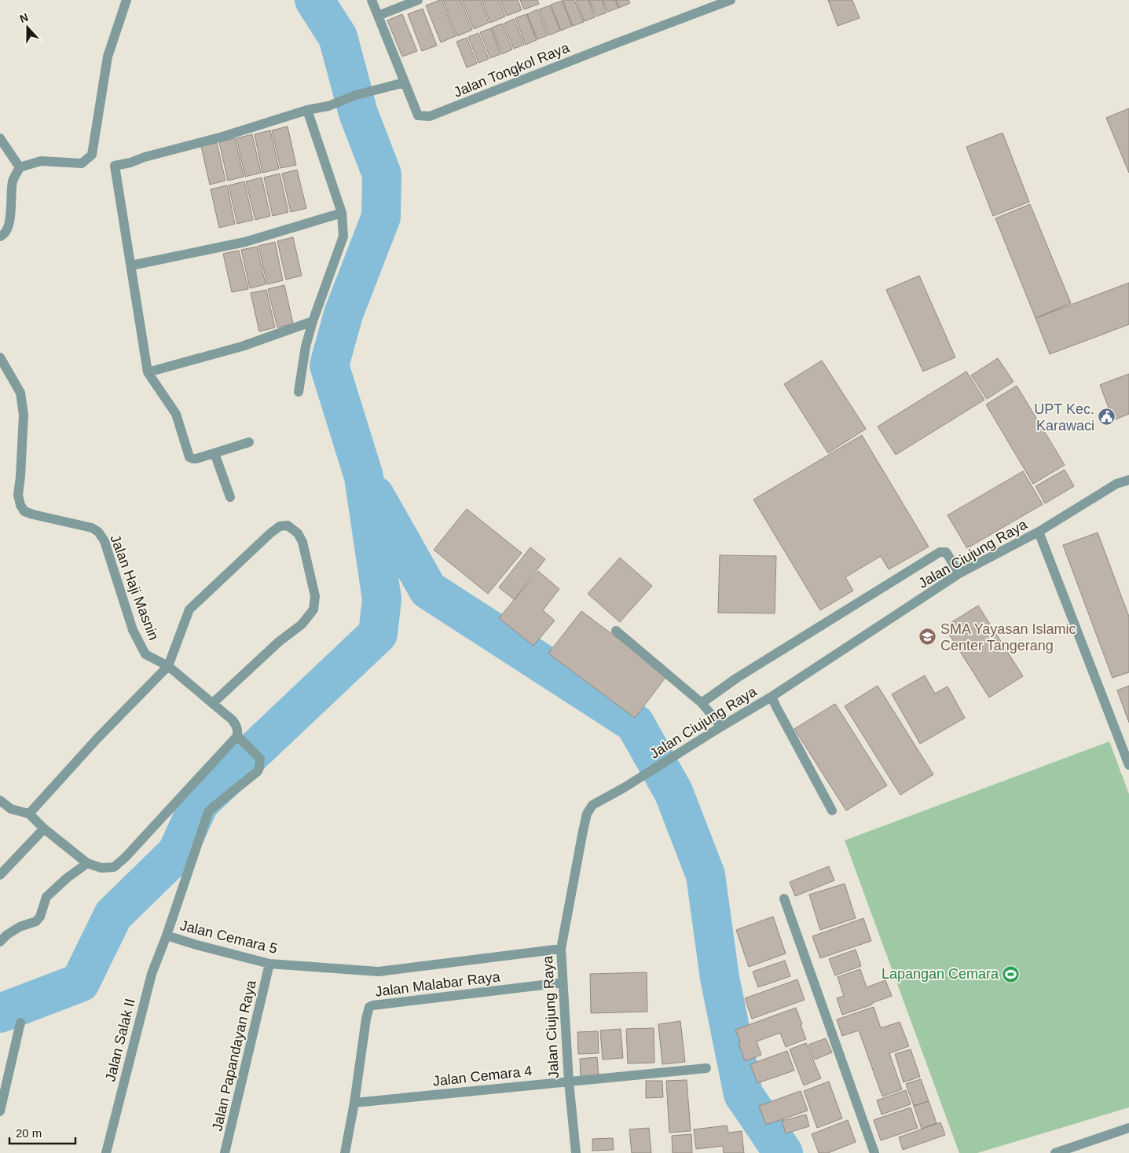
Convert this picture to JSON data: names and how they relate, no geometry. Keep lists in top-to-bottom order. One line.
{"streets":{"street":["Jalan Tongkol Raya","Jalan Ciujung Raya","Jalan Haji Masnin","Jalan Cemara 5","Jalan Malabar Raya","Jalan Salak II","Jalan Papandayan Raya","Jalan Cemara 4"]},"crossings":[["Jalan Ciujung Raya","Jalan Cemara 5"],["Jalan Ciujung Raya","Jalan Malabar Raya"],["Jalan Ciujung Raya","Jalan Cemara 4"],["Jalan Cemara 5","Jalan Salak II"],["Jalan Cemara 5","Jalan Papandayan Raya"],["Jalan Malabar Raya","Jalan Cemara 4"]],"places":{"public building":["UPT Kec. Karawaci"],"school or university":["SMA Yayasan Islamic Center Tangerang"],"sports":["Lapangan Cemara"]},"scale_bar":"20 m","north":"top"}
